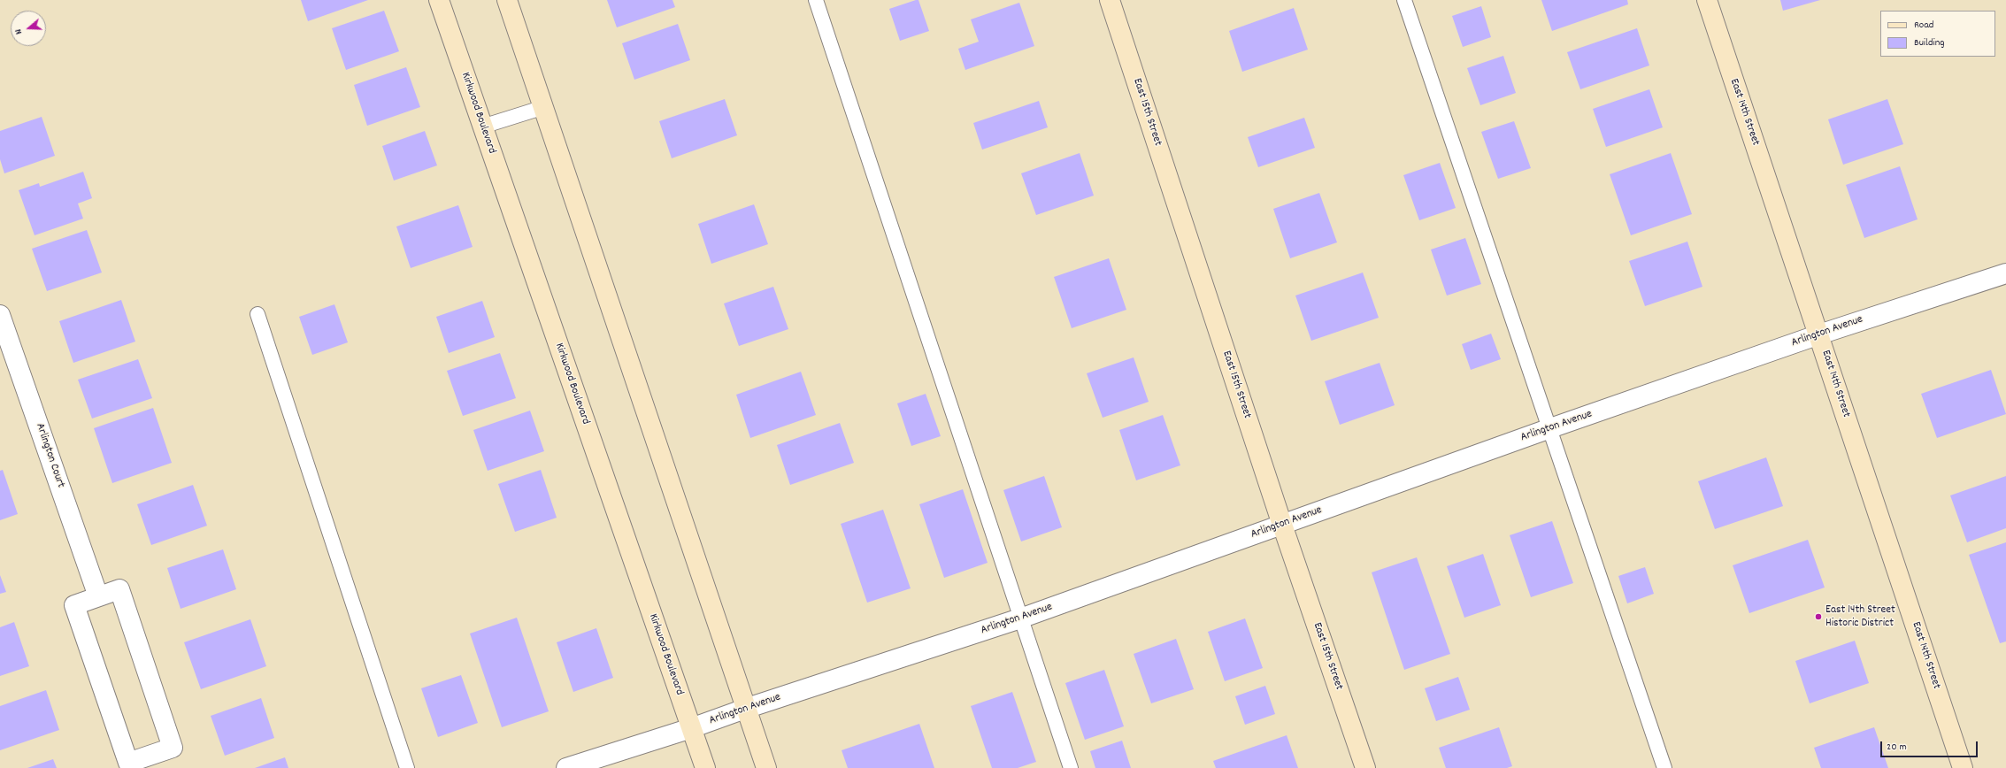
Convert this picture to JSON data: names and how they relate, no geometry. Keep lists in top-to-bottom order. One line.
{"streets":{"street":["East 15th Street","East 14th Street","Kirkwood Boulevard","Arlington Avenue","Arlington Court"]},"crossings":[["East 15th Street","Arlington Avenue"],["East 14th Street","Arlington Avenue"],["Kirkwood Boulevard","Arlington Avenue"]],"places":["East 14th Street Historic District"],"legend":["Road","Building"],"scale_bar":"20 m","north":"left"}
